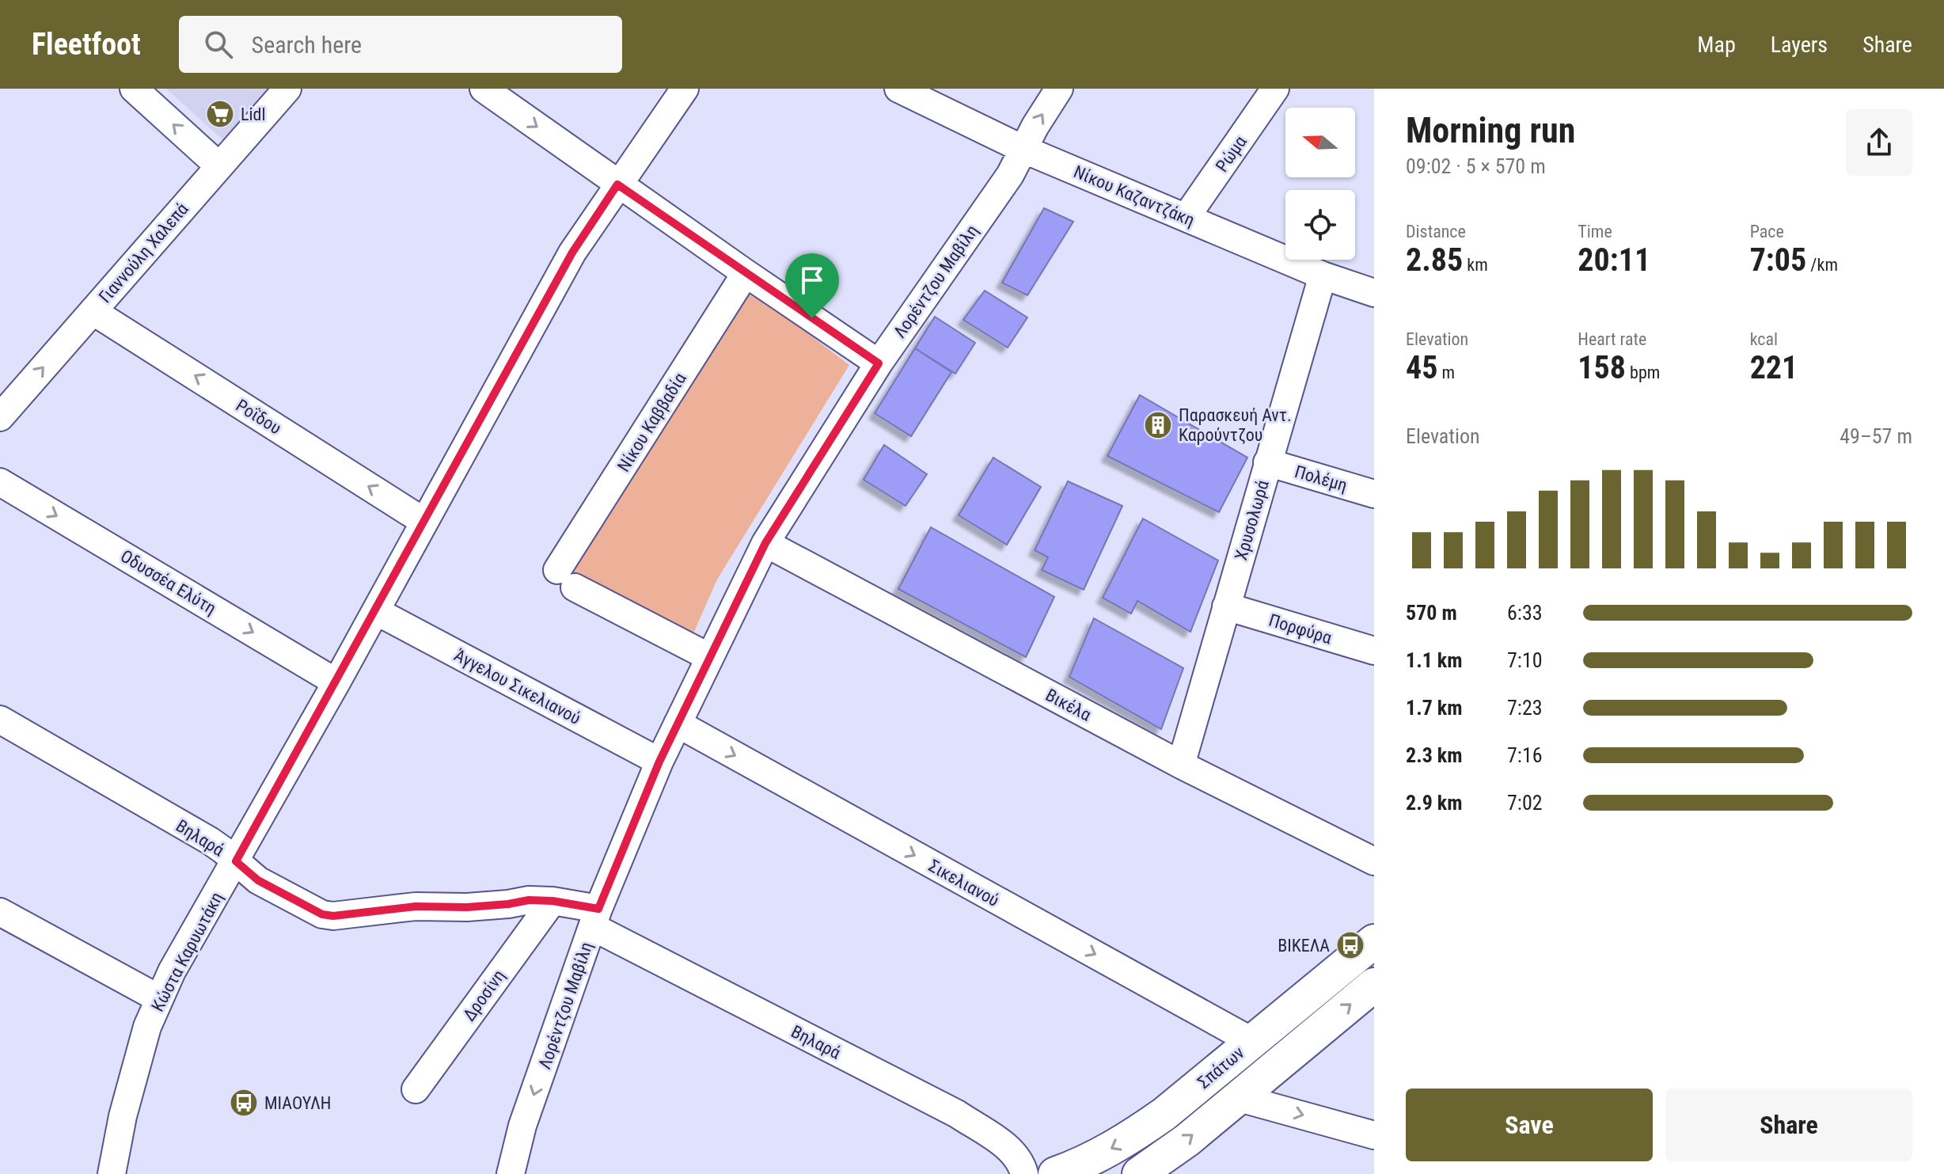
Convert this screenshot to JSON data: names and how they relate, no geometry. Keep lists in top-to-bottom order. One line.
{"streets":{"main road":["Σπάτων"],"street":["Ρώμα","Νίκου Καζαντζάκη","Γιαννούλη Χαλεπά","Λορέντζου Μαβίλη","Ροΐδου","Νίκου Καββαδία","Πολέμη","Χρυσολωρά","Οδυσσέα Ελύτη","Πορφύρα","Άγγελου Σικελιανού","Βικέλα","Βηλαρά","Σικελιανού","Κώστα Καρυωτάκη","Δροσίνη"]},"crossings":[["Ρώμα","Νίκου Καζαντζάκη"],["Νίκου Καζαντζάκη","Λορέντζου Μαβίλη"],["Νίκου Καζαντζάκη","Χρυσολωρά"],["Γιαννούλη Χαλεπά","Ροΐδου"],["Λορέντζου Μαβίλη","Νίκου Καββαδία"],["Λορέντζου Μαβίλη","Άγγελου Σικελιανού"],["Λορέντζου Μαβίλη","Βικέλα"],["Λορέντζου Μαβίλη","Βηλαρά"],["Λορέντζου Μαβίλη","Σικελιανού"],["Ροΐδου","Κώστα Καρυωτάκη"],["Πολέμη","Χρυσολωρά"],["Χρυσολωρά","Πορφύρα"],["Χρυσολωρά","Βικέλα"],["Οδυσσέα Ελύτη","Κώστα Καρυωτάκη"],["Άγγελου Σικελιανού","Κώστα Καρυωτάκη"],["Βηλαρά","Κώστα Καρυωτάκη"],["Βηλαρά","Δροσίνη"],["Σικελιανού","Σπάτων"]],"one_way":["Ροΐδου","Οδυσσέα Ελύτη","Σικελιανού"],"places":{"supermarket":["Lidl"],"building":["Παρασκευή Αντ. Καρούντζου"],"bus stop":["ΒΙΚΕΛΑ","ΜΙΑΟΥΛΗ"]},"north":"left","page":{"header":"Fleetfoot","search":"Search here","nav":["Map","Layers","Share"],"heading":["Morning run","09:02 · 5 × 570 m"],"stats":[["Distance","2.85 km"],["Time","20:11"],["Pace","7:05 /km"],["Elevation","45 m"],["Heart rate","158 bpm"],["kcal","221"]],"chart":["Elevation","49–57 m"],"list":[{"name":"570 m","note":"6:33"},{"name":"1.1 km","note":"7:10"},{"name":"1.7 km","note":"7:23"},{"name":"2.3 km","note":"7:16"},{"name":"2.9 km","note":"7:02"}],"buttons":["Save","Share"]}}
